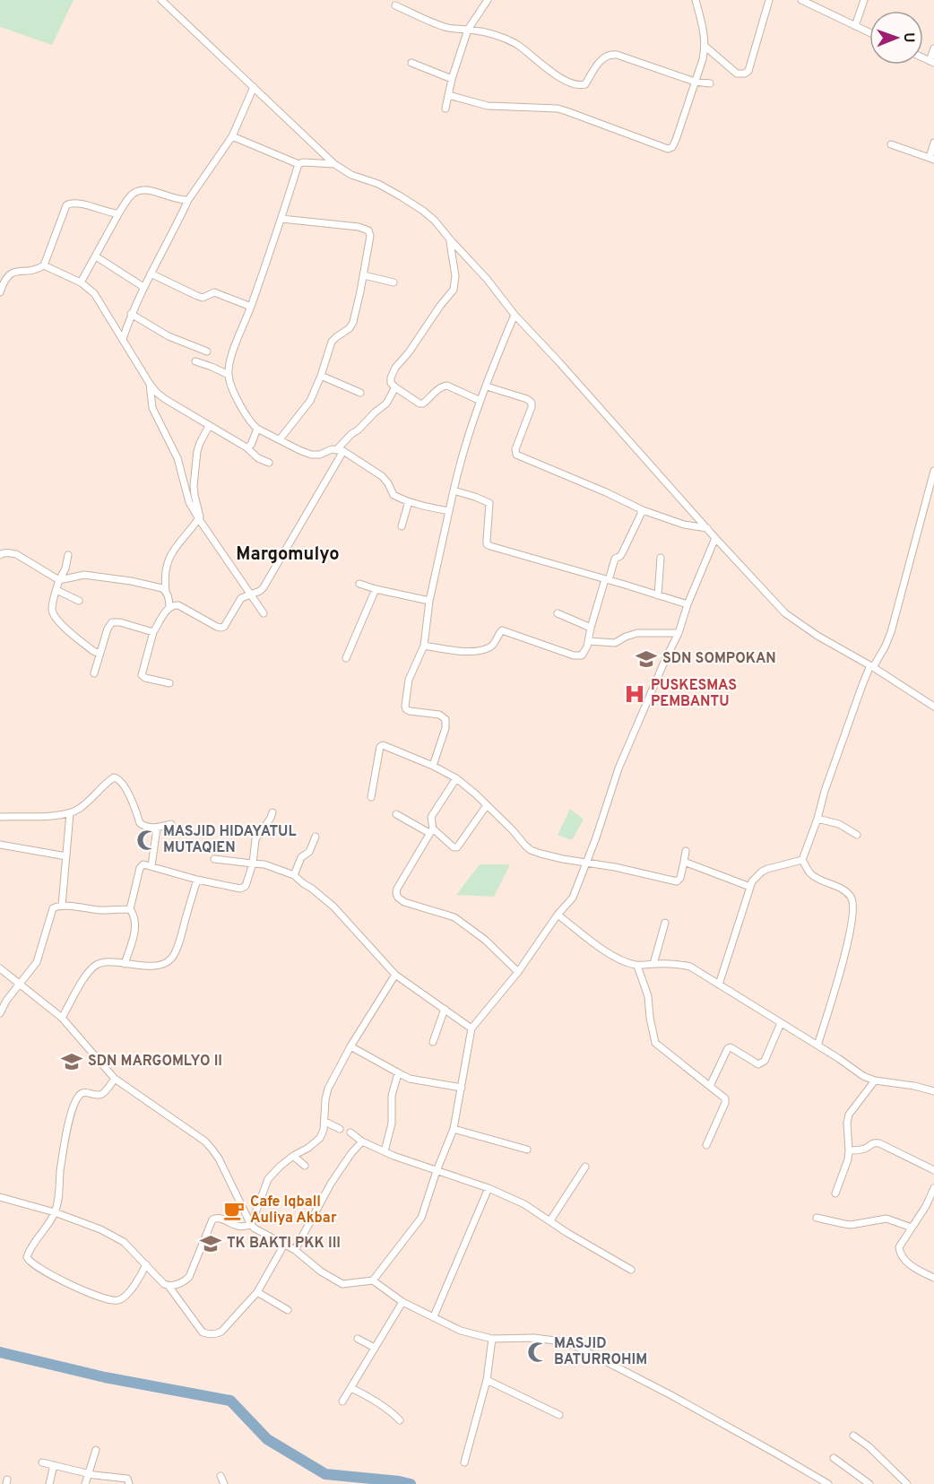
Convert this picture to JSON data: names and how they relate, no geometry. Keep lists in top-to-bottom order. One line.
{"districts":["Margomulyo"],"places":{"school or university":["SDN SOMPOKAN","SDN MARGOMLYO II","TK BAKTI PKK III"],"hospital":["PUSKESMAS PEMBANTU"],"mosque":["MASJID HIDAYATUL MUTAQIEN","MASJID BATURROHIM"],"cafe":["Cafe Iqball Auliya Akbar"]},"north":"right"}
